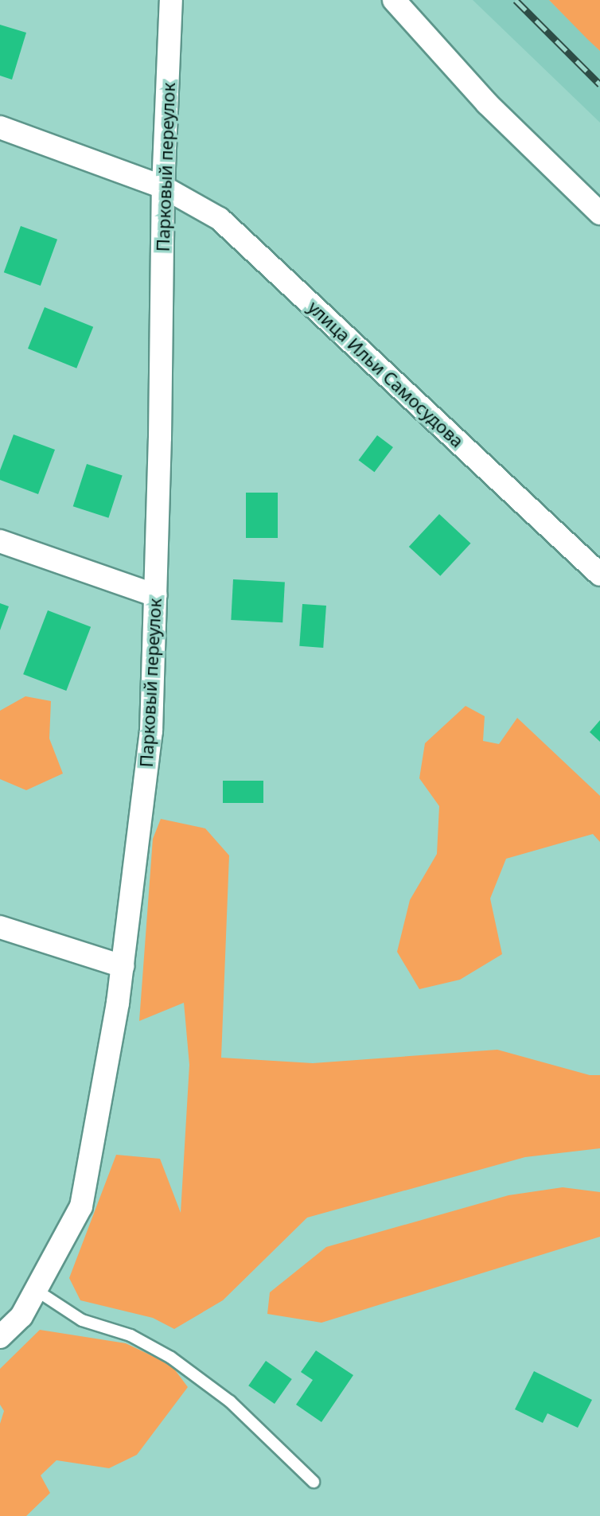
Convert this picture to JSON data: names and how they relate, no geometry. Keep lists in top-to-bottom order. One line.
{"streets":{"street":["Парковый переулок","улица Ильи Самосудова"]},"crossings":[["Парковый переулок","улица Ильи Самосудова"]]}
